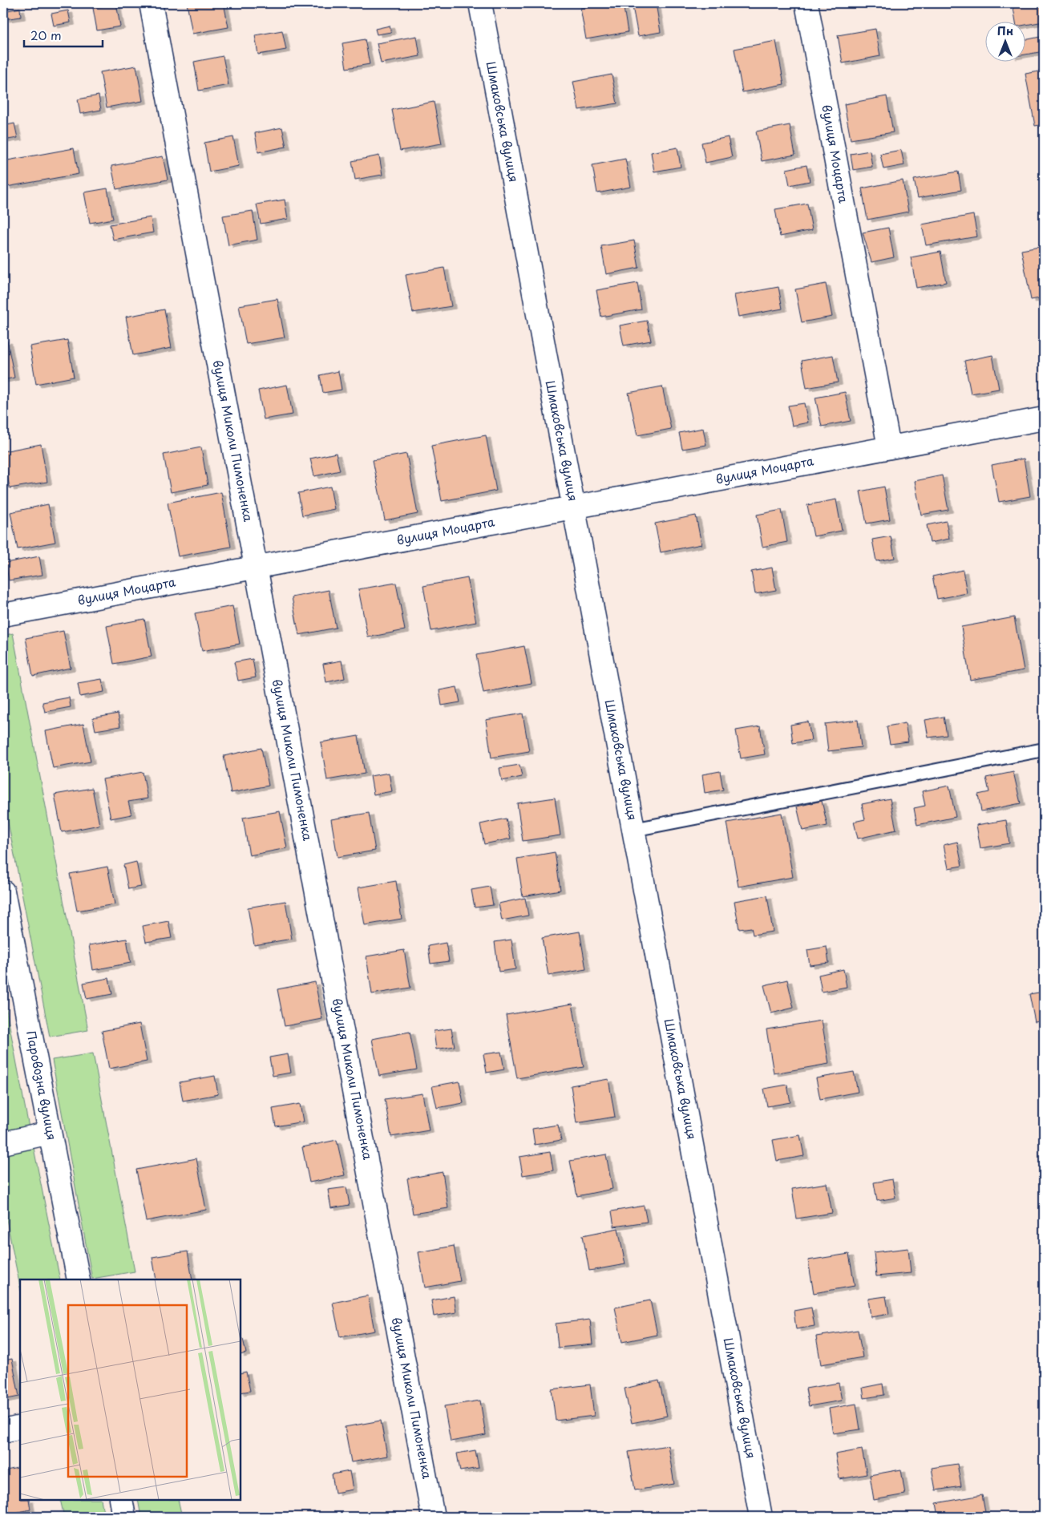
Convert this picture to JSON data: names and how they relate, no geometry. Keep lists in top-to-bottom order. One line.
{"streets":{"street":["Шмаковська вулиця","вулиця Моцарта","вулиця Миколи Пимоненка","Паровозна вулиця"]},"crossings":[["Шмаковська вулиця","вулиця Моцарта"],["вулиця Моцарта","вулиця Миколи Пимоненка"]],"scale_bar":"20 m","north":"top"}
